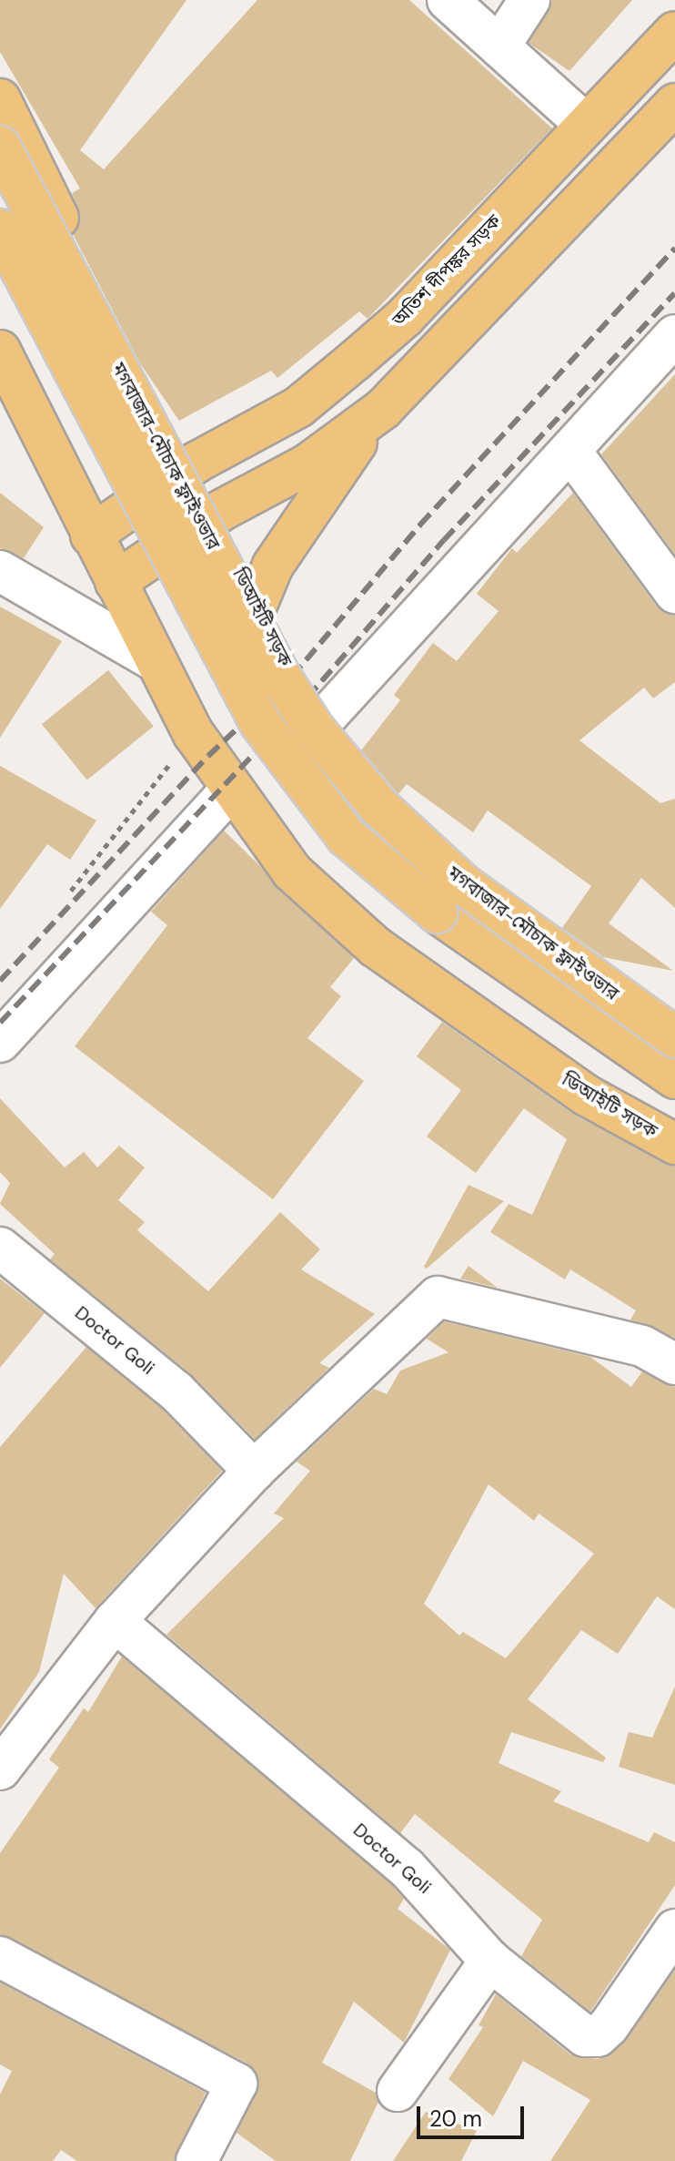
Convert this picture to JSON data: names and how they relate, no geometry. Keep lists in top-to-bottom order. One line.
{"streets":{"main road":["অতিশ দীপঙ্কর সড়ক","মগবাজার-মৌচাক ফ্লাইওভার","ডিআইটি সড়ক"],"street":["Doctor Goli"]},"crossings":[["অতিশ দীপঙ্কর সড়ক","ডিআইটি সড়ক"]],"scale_bar":"20 m"}
